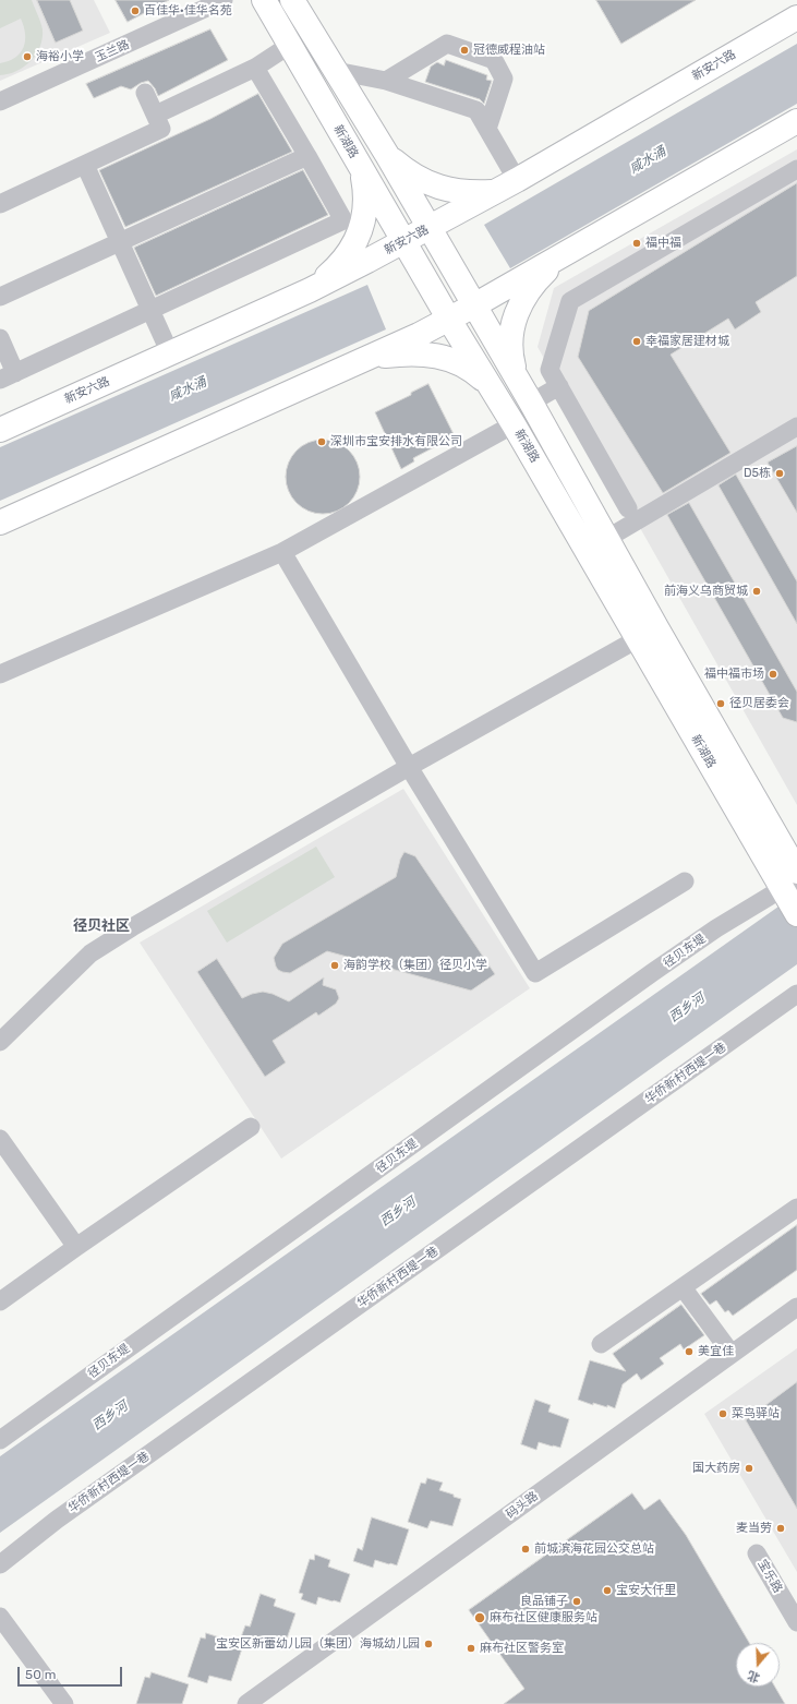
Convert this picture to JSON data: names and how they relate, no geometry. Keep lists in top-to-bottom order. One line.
{"streets":{"main road":["新安六路","新湖路"],"street":["玉兰路","径贝东堤","华侨新村西堤一巷","码头路","宝乐路"]},"crossings":[["新安六路","新湖路"],["新湖路","径贝东堤"]],"districts":["径贝社区"],"water":["咸水涌","西乡河"],"places":["百佳华·佳华名苑","冠德威程油站","海裕小学","福中福","幸福家居建材城","深圳市宝安排水有限公司","D5栋","前海义乌商贸城","福中福市场","径贝居委会","海韵学校（集团）径贝小学","美宜佳","菜鸟驿站","国大药房","麦当劳","前城滨海花园公交总站","宝安大仟里","良品铺子","麻布社区健康服务站","宝安区新蕾幼儿园（集团）海城幼儿园","麻布社区警务室"],"scale_bar":"50 m","north":"bottom"}
